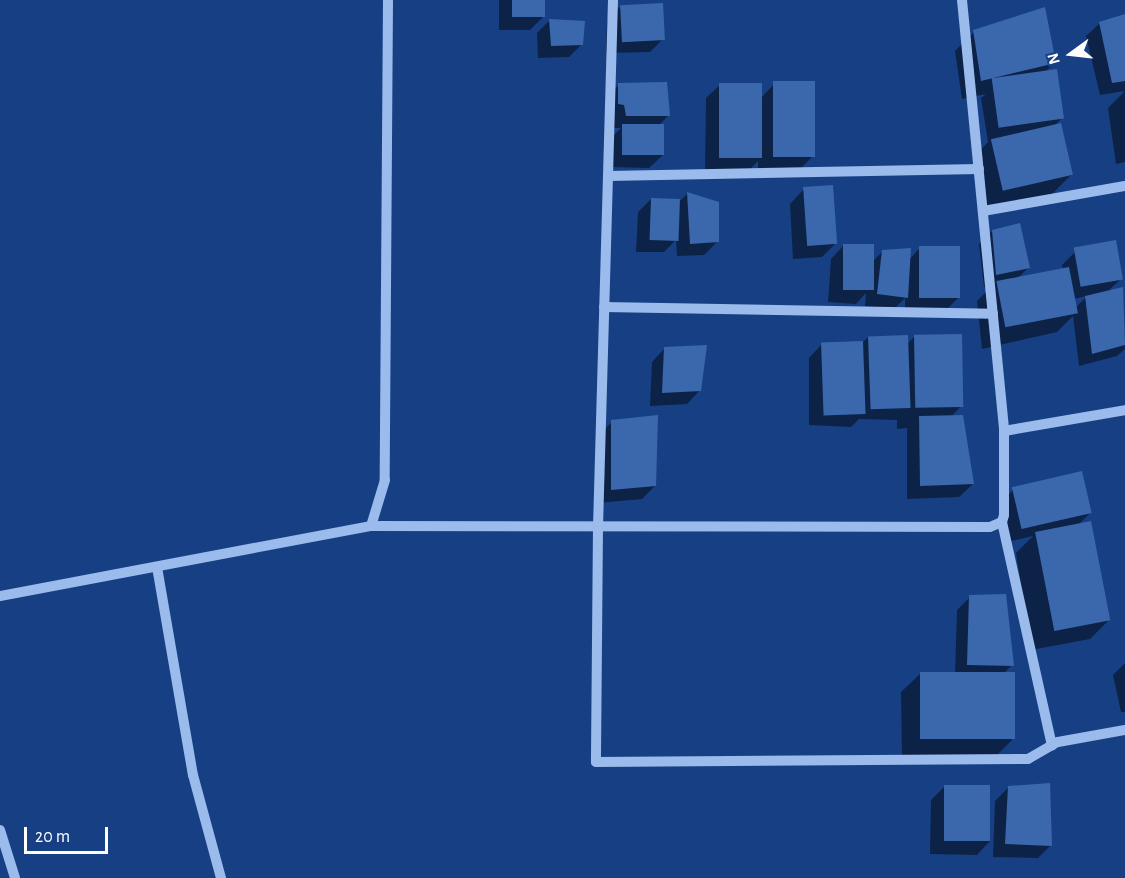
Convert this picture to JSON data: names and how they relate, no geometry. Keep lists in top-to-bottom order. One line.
{"scale_bar":"20 m","north":"left"}
